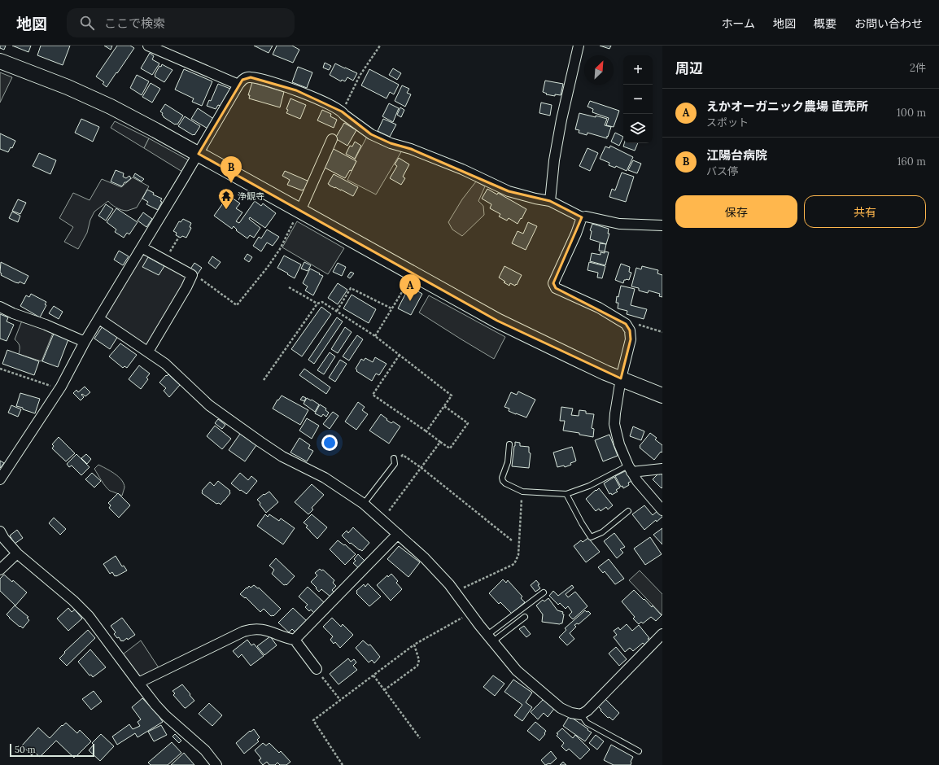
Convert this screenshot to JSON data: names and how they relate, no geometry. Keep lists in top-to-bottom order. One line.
{"places":{"temple":["浄観寺"]},"scale_bar":"50 m","north":"top right","page":{"header":"地図","search":"ここで検索","nav":["ホーム","地図","概要","お問い合わせ"],"heading":["周辺","2件"],"map_buttons":["+","−"],"list":[{"mark":"A","name":"えかオーガニック農場 直売所","note":"スポット","value":"100 m"},{"mark":"B","name":"江陽台病院","note":"バス停","value":"160 m"}],"pins":["B","A"],"buttons":["保存","共有"],"scale":"50 m"}}
